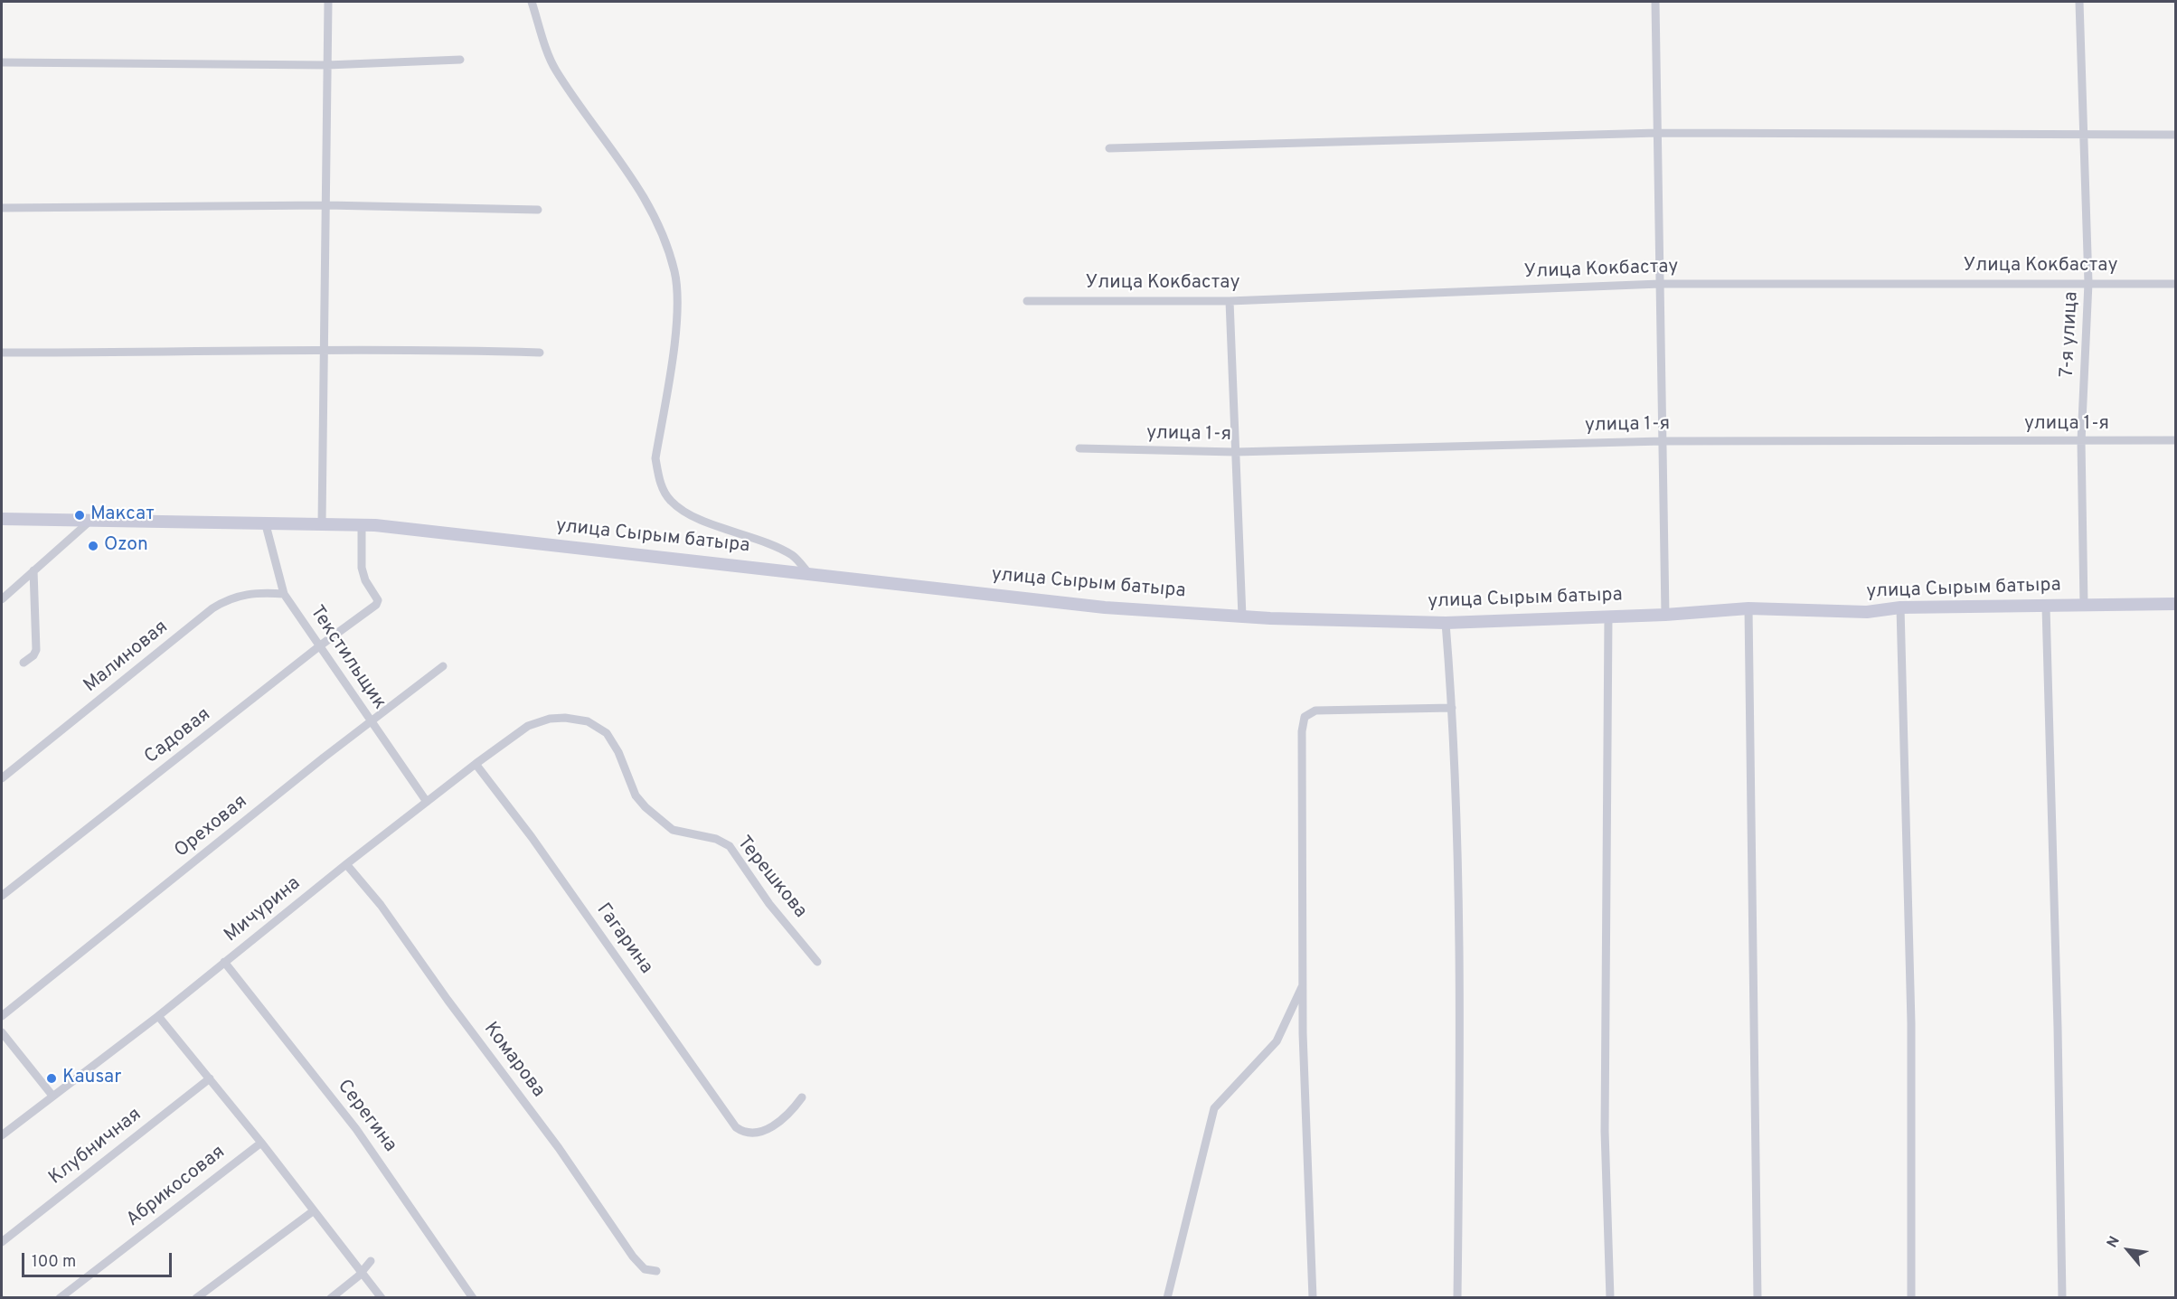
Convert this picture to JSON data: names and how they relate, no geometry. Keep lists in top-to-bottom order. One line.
{"streets":{"street":["Улица Кокбастау","7-я улица","улица 1-я","улица Сырым батыра","Малиновая","Текстильщик","Садовая","Ореховая","Терешкова","Мичурина","Гагарина","Комарова","Серегина","Клубничная","Абрикосовая"]},"crossings":[["Улица Кокбастау","7-я улица"],["7-я улица","улица 1-я"],["7-я улица","улица Сырым батыра"],["улица Сырым батыра","Текстильщик"],["улица Сырым батыра","Садовая"],["Малиновая","Текстильщик"],["Текстильщик","Садовая"],["Текстильщик","Ореховая"],["Текстильщик","Мичурина"],["Терешкова","Мичурина"],["Мичурина","Гагарина"],["Мичурина","Комарова"],["Мичурина","Серегина"]],"places":["Максат","Ozon","Kausar"],"scale_bar":"100 m","north":"top left"}
